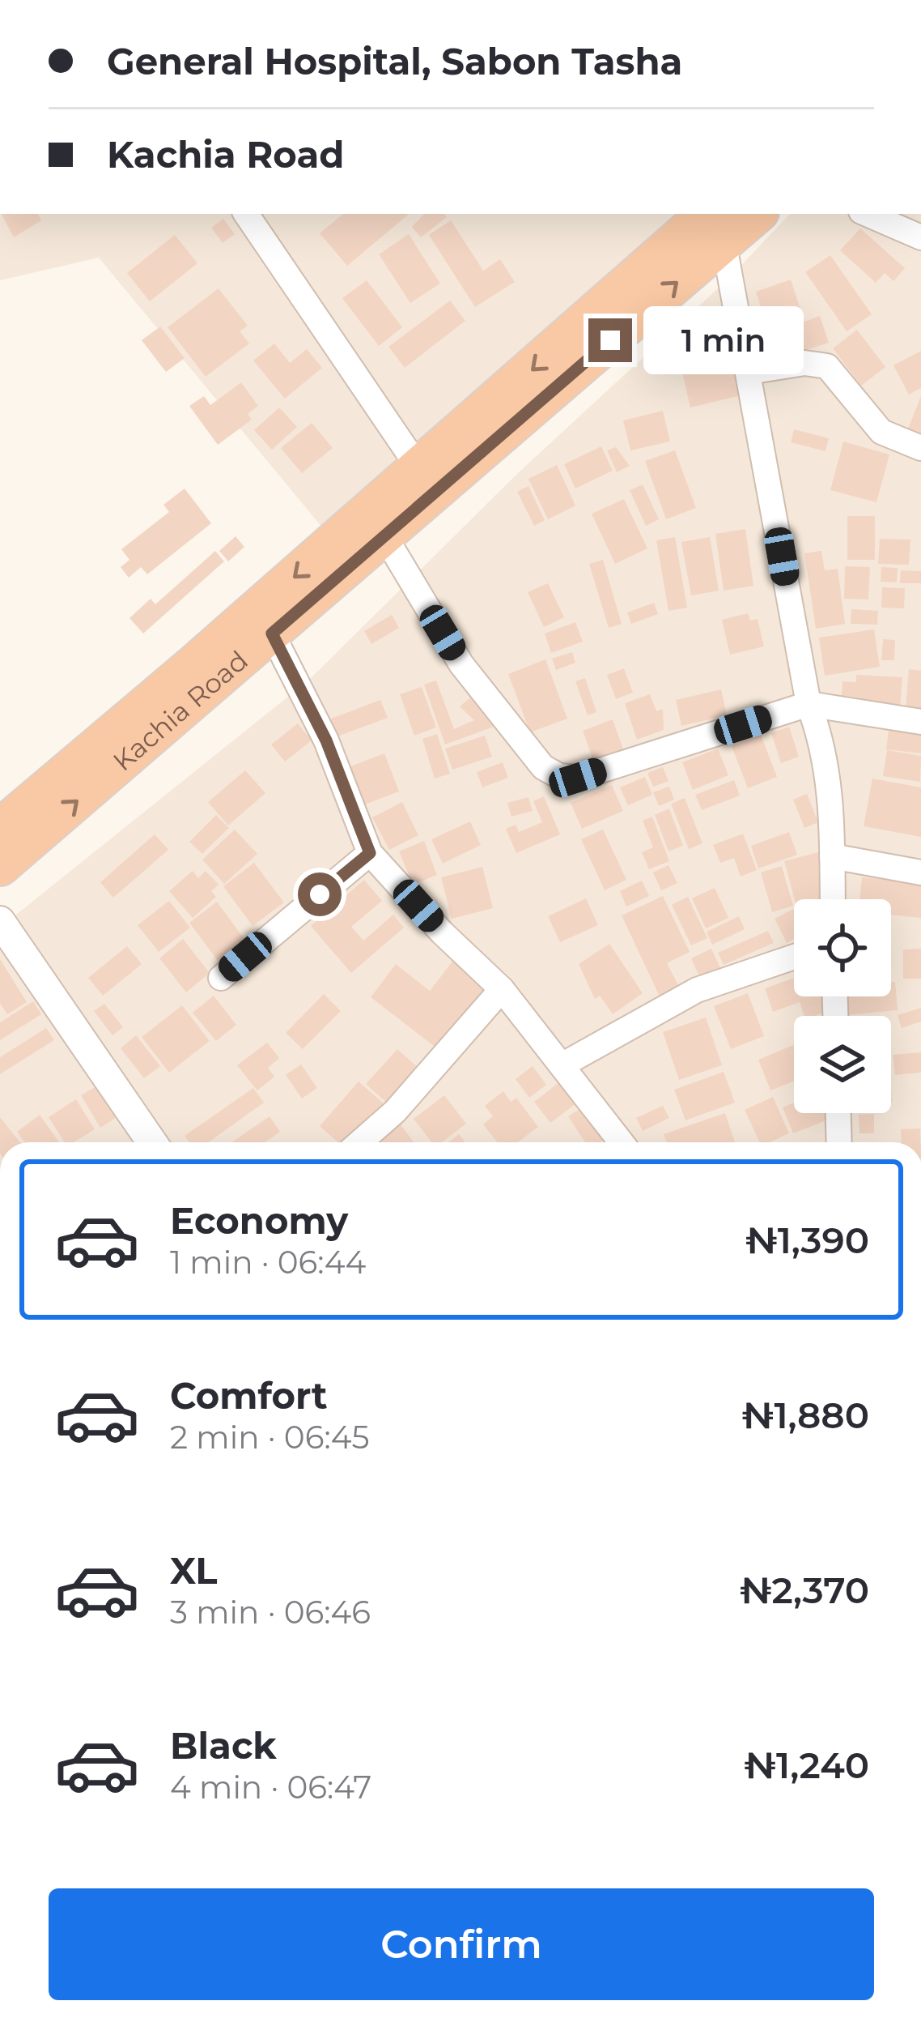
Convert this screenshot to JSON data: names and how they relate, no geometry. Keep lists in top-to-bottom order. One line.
{"streets":{"highway":["Kachia Road"]},"page":{"banner":["General Hospital, Sabon Tasha","Kachia Road"],"bubble":"1 min","list":[{"name":"Economy","note":"1 min · 06:44","value":"₦1,390"},{"name":"Comfort","note":"2 min · 06:45","value":"₦1,880"},{"name":"XL","note":"3 min · 06:46","value":"₦2,370"},{"name":"Black","note":"4 min · 06:47","value":"₦1,240"}],"buttons":"Confirm"}}
